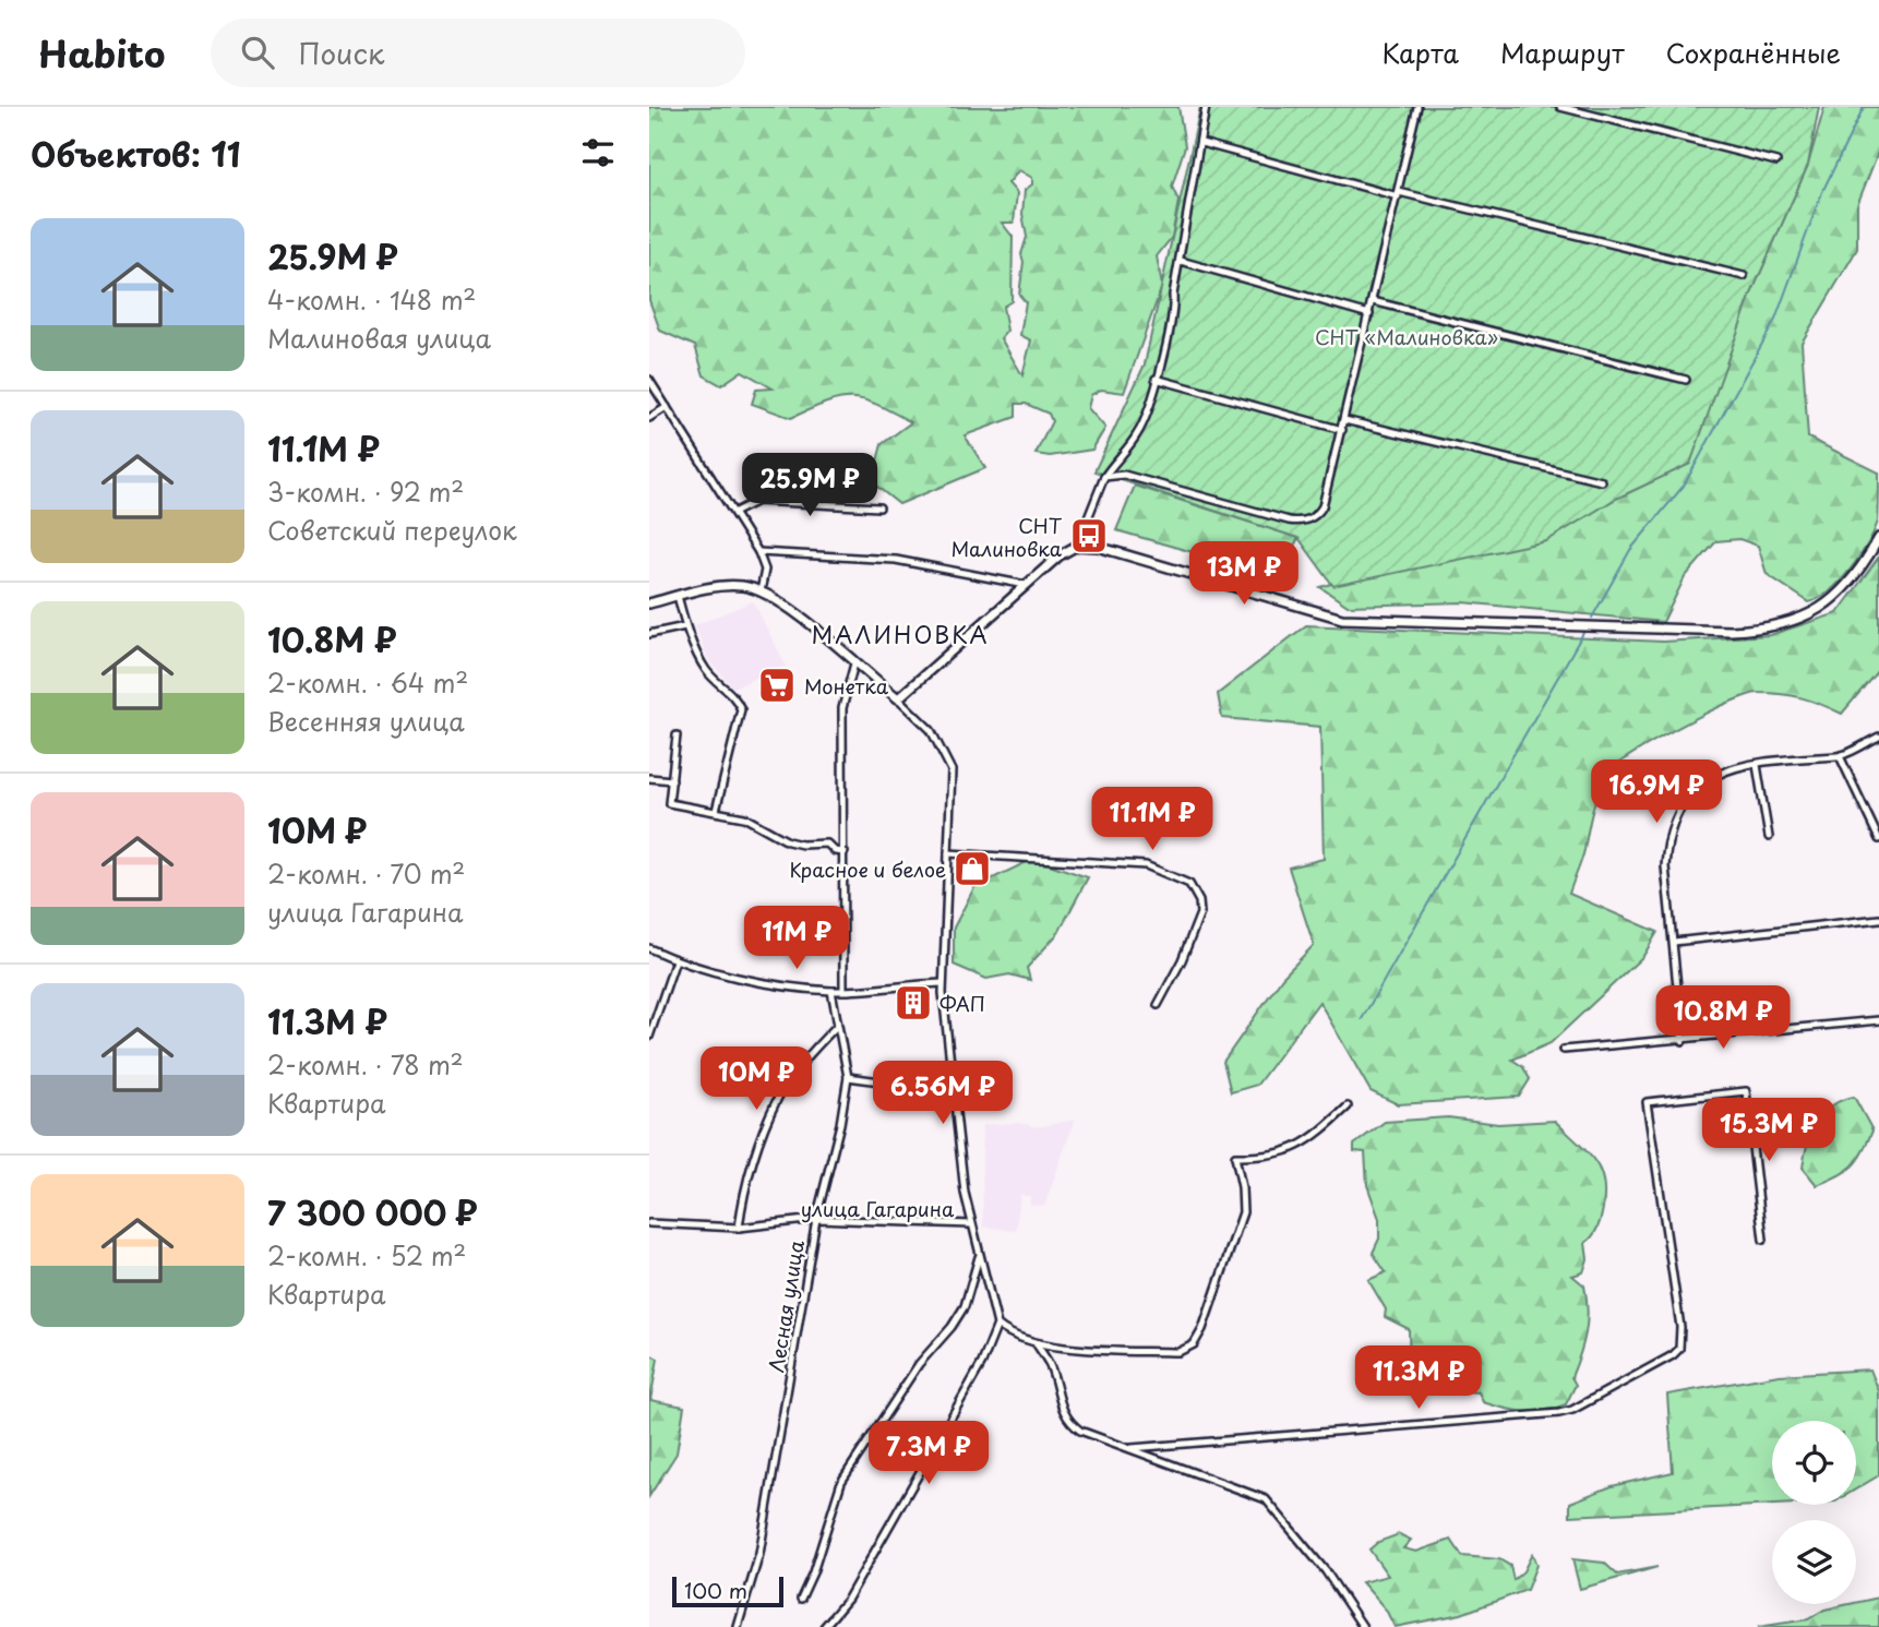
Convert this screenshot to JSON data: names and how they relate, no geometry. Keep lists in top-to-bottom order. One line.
{"streets":{"street":["улица Гагарина","Лесная улица"]},"crossings":[["улица Гагарина","Лесная улица"]],"districts":["МАЛИНОВКА"],"parks":["СНТ «Малиновка»"],"places":{"bus stop":["СНТ Малиновка"],"supermarket":["Монетка"],"shop":["Красное и белое"],"building":["ФАП"]},"scale_bar":"100 m","page":{"header":"Habito","search":"Поиск","nav":["Карта","Маршрут","Сохранённые"],"heading":"Объектов: 11","list":[{"name":"25.9M ₽","note":"4-комн. · 148 m² · Малиновая улица"},{"name":"11.1M ₽","note":"3-комн. · 92 m² · Советский переулок"},{"name":"10.8M ₽","note":"2-комн. · 64 m² · Весенняя улица"},{"name":"10M ₽","note":"2-комн. · 70 m² · улица Гагарина"},{"name":"11.3M ₽","note":"2-комн. · 78 m² · Квартира"},{"name":"7 300 000 ₽","note":"2-комн. · 52 m² · Квартира"}],"price":["25.9M ₽","13M ₽","16.9M ₽","11.1M ₽","11M ₽","10.8M ₽","10M ₽","6.56M ₽","15.3M ₽","11.3M ₽","7.3M ₽"],"scale":"100 m"}}
